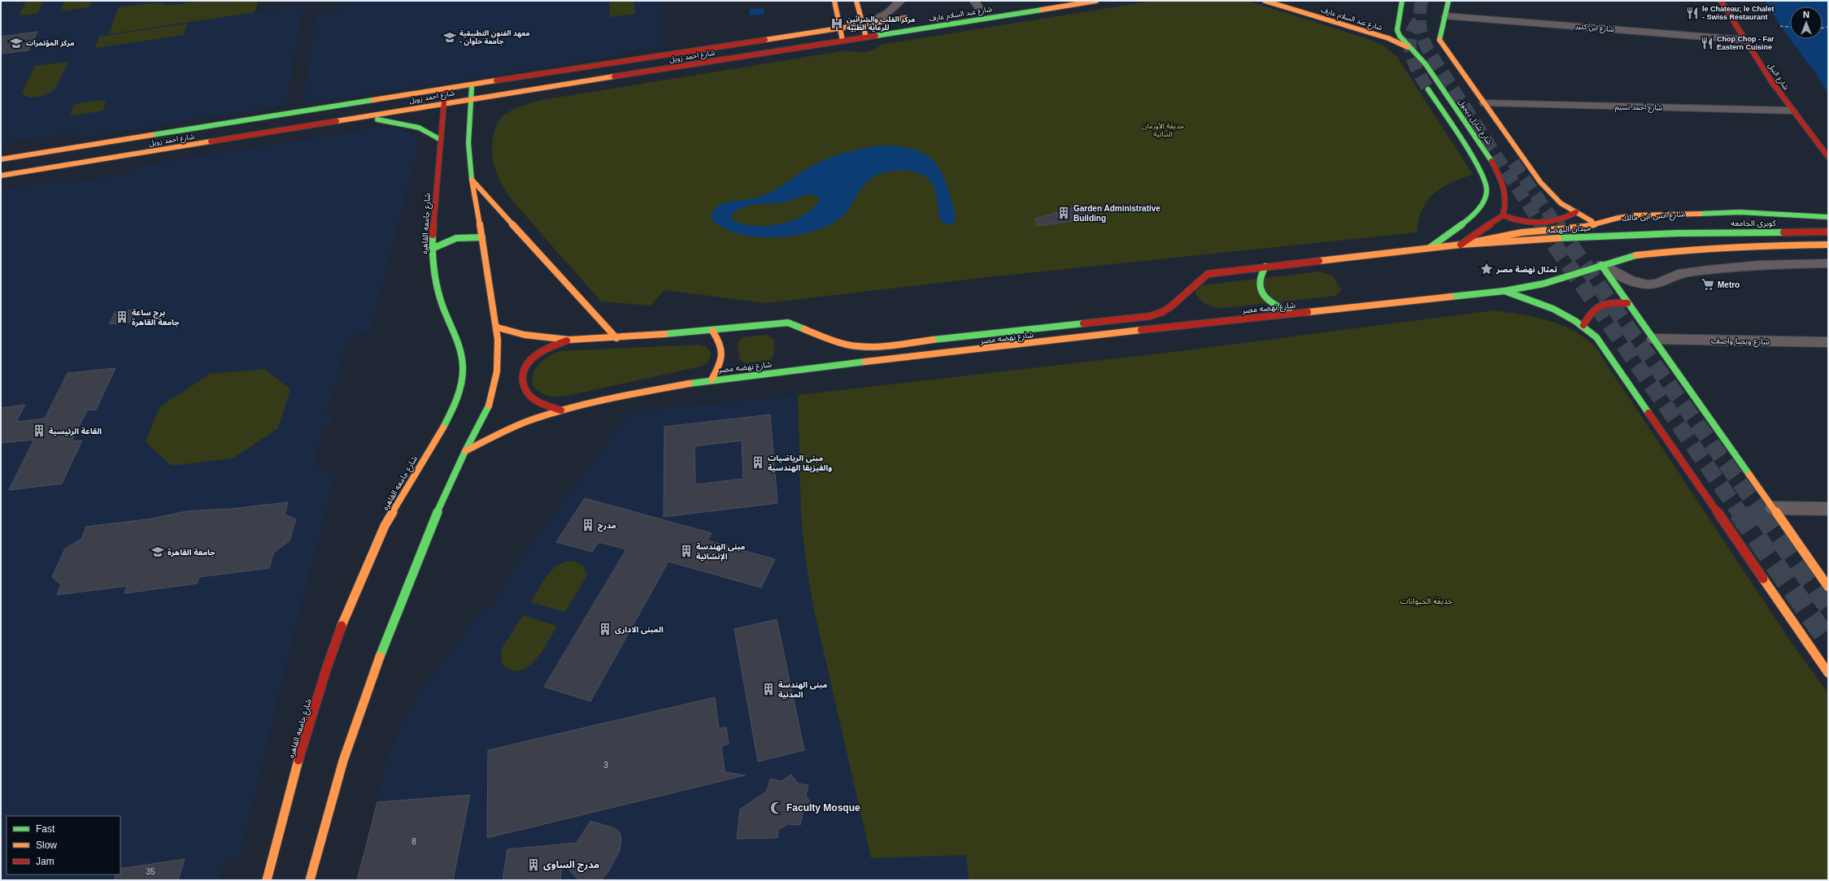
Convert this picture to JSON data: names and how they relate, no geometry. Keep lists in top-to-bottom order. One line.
{"streets":{"main road":["شارع عبد السلام عارف","شارع احمد زويل","شارع النيل","شارع شارل ديجول","شارع انس ابن مالك","كوبرى الجامعه","شارع جامعه القاهره","ميدان النهضة","شارع نهضه مصر"],"street":["شارع ابن كثير","شارع احمد نسيم","شارع ويصا واصف"]},"crossings":[["شارع عبد السلام عارف","شارع احمد زويل"],["شارع عبد السلام عارف","شارع شارل ديجول"],["شارع ابن كثير","شارع النيل"],["شارع احمد زويل","شارع جامعه القاهره"],["شارع النيل","شارع احمد نسيم"],["شارع انس ابن مالك","ميدان النهضة"],["شارع انس ابن مالك","شارع نهضه مصر"],["كوبرى الجامعه","ميدان النهضة"],["ميدان النهضة","شارع نهضه مصر"]],"parks":["حديقة الأورمان النباتية","حديقة الحيوانات"],"places":{"restaurant":["le Chateau; le Chalet - Swiss Restaurant","Chop Chop - Far Eastern Cuisine"],"hospital":["مركز القلب والشرائين للرعاية الطبية"],"school or university":["معهد الفنون التطبيقية - جامعة حلوان","مركز المؤتمرات","جامعة القاهرة"],"building":["Garden Administrative Building","برج ساعة جامعة القاهرة","القاعة الرئيسية","مبنى الرياضيات والفيزيقا الهندسية","مدرج","مبنى الهندسة الإنشائية","المبنى الادارى","مبنى الهندسة المدنية","مدرج الساوى"],"place":["تمثال نهضة مصر"],"supermarket":["Metro"],"mosque":["Faculty Mosque"]},"house_numbers":["3","8","35"],"legend":["Fast","Slow","Jam"],"north":"top"}
